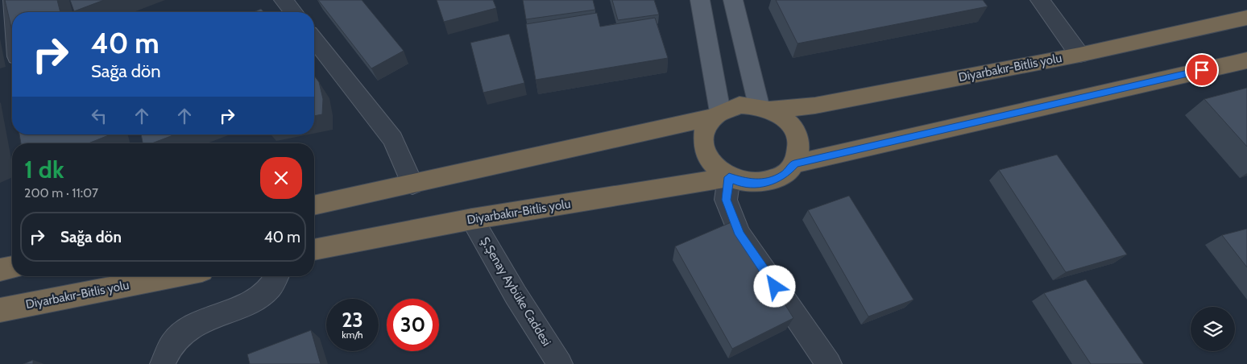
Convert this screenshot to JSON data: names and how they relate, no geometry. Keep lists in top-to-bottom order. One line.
{"streets":{"highway":["Diyarbakır-Bitlis yolu"],"street":["Ş.Şenay Aybüke Caddesi"]},"crossings":[["Diyarbakır-Bitlis yolu","Ş.Şenay Aybüke Caddesi"]],"page":{"turn":["40 m","Sağa dön"],"heading":["1 dk","200 m · 11:07"],"list":[{"name":"Sağa dön","value":"40 m"}],"speed":"23 km/h","limit":"30"}}
